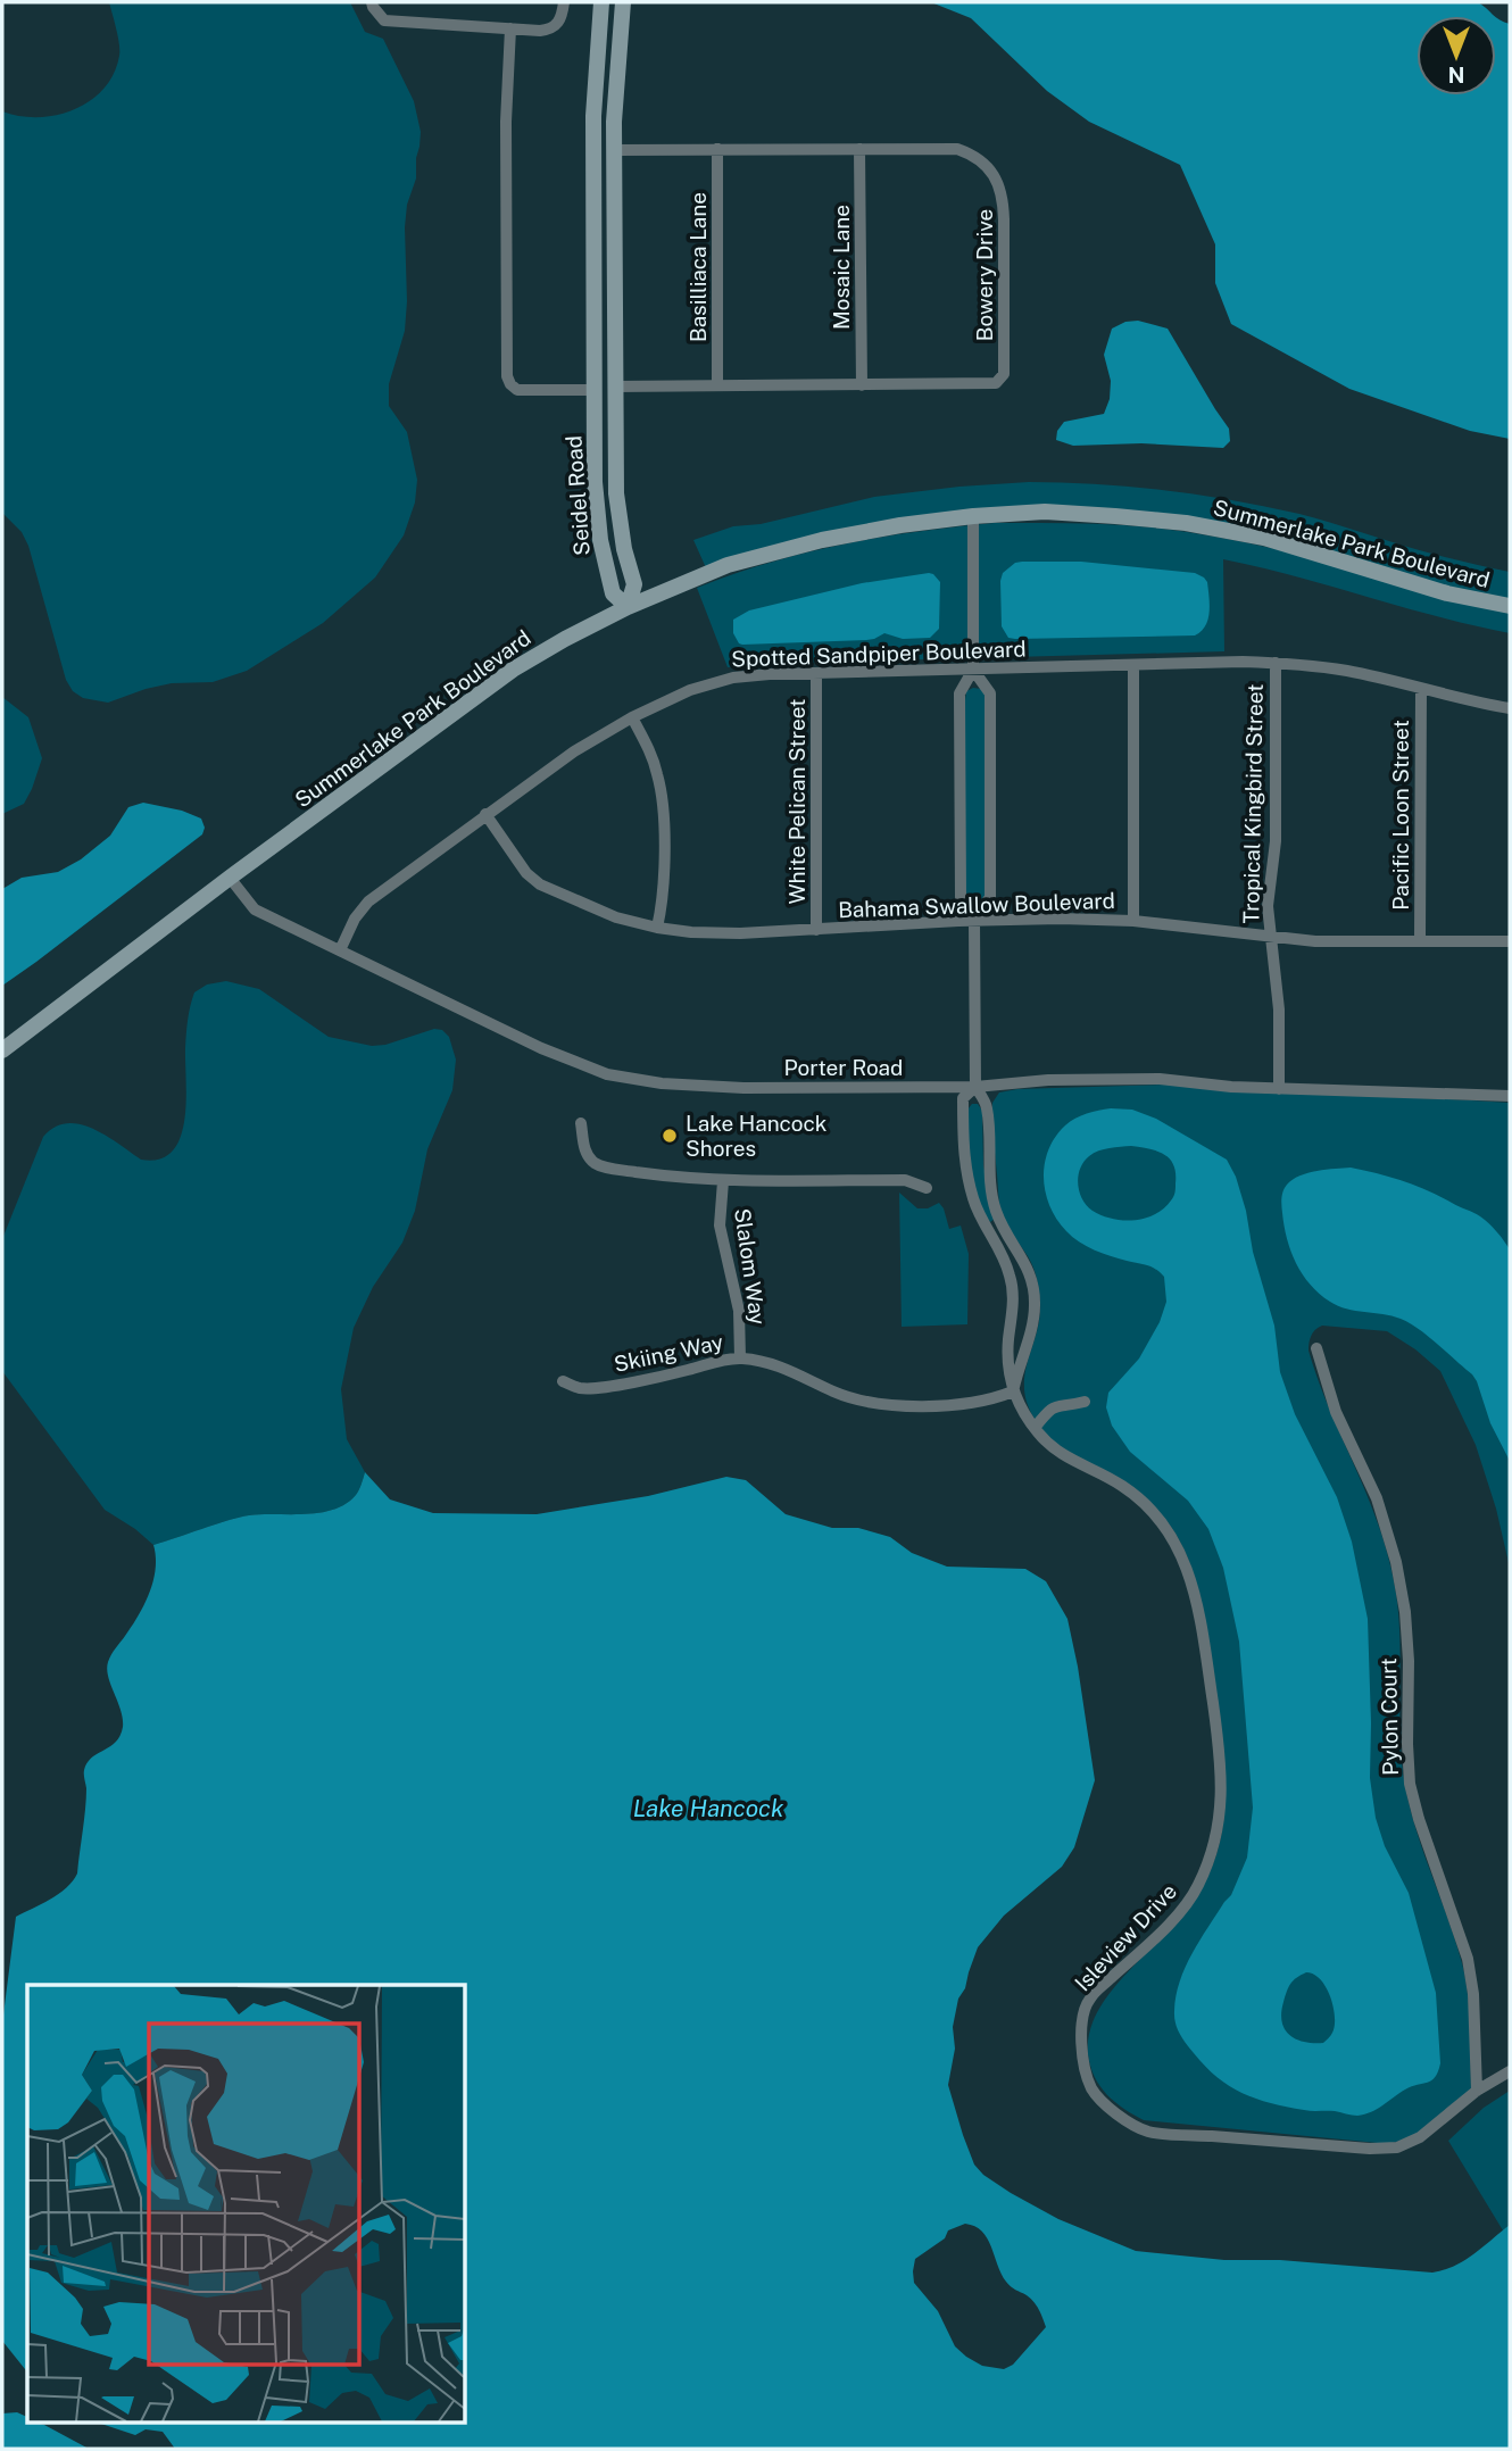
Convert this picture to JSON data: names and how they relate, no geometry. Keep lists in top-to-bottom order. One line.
{"streets":{"main road":["Seidel Road","Summerlake Park Boulevard"],"street":["Basilliaca Lane","Mosaic Lane","Bowery Drive","Spotted Sandpiper Boulevard","White Pelican Street","Tropical Kingbird Street","Pacific Loon Street","Bahama Swallow Boulevard","Porter Road","Slalom Way","Skiing Way","Pylon Court","Isleview Drive"]},"crossings":[["Basilliaca Lane","Bowery Drive"],["Mosaic Lane","Bowery Drive"],["Bowery Drive","Seidel Road"],["Seidel Road","Summerlake Park Boulevard"],["Summerlake Park Boulevard","Porter Road"],["Spotted Sandpiper Boulevard","White Pelican Street"],["Spotted Sandpiper Boulevard","Tropical Kingbird Street"],["Spotted Sandpiper Boulevard","Pacific Loon Street"],["Spotted Sandpiper Boulevard","Bahama Swallow Boulevard"],["Spotted Sandpiper Boulevard","Porter Road"],["White Pelican Street","Bahama Swallow Boulevard"],["Tropical Kingbird Street","Bahama Swallow Boulevard"],["Tropical Kingbird Street","Porter Road"],["Pacific Loon Street","Bahama Swallow Boulevard"],["Porter Road","Isleview Drive"],["Slalom Way","Skiing Way"],["Skiing Way","Isleview Drive"],["Pylon Court","Isleview Drive"]],"water":["Lake Hancock"],"places":["Lake Hancock Shores"],"north":"bottom"}
